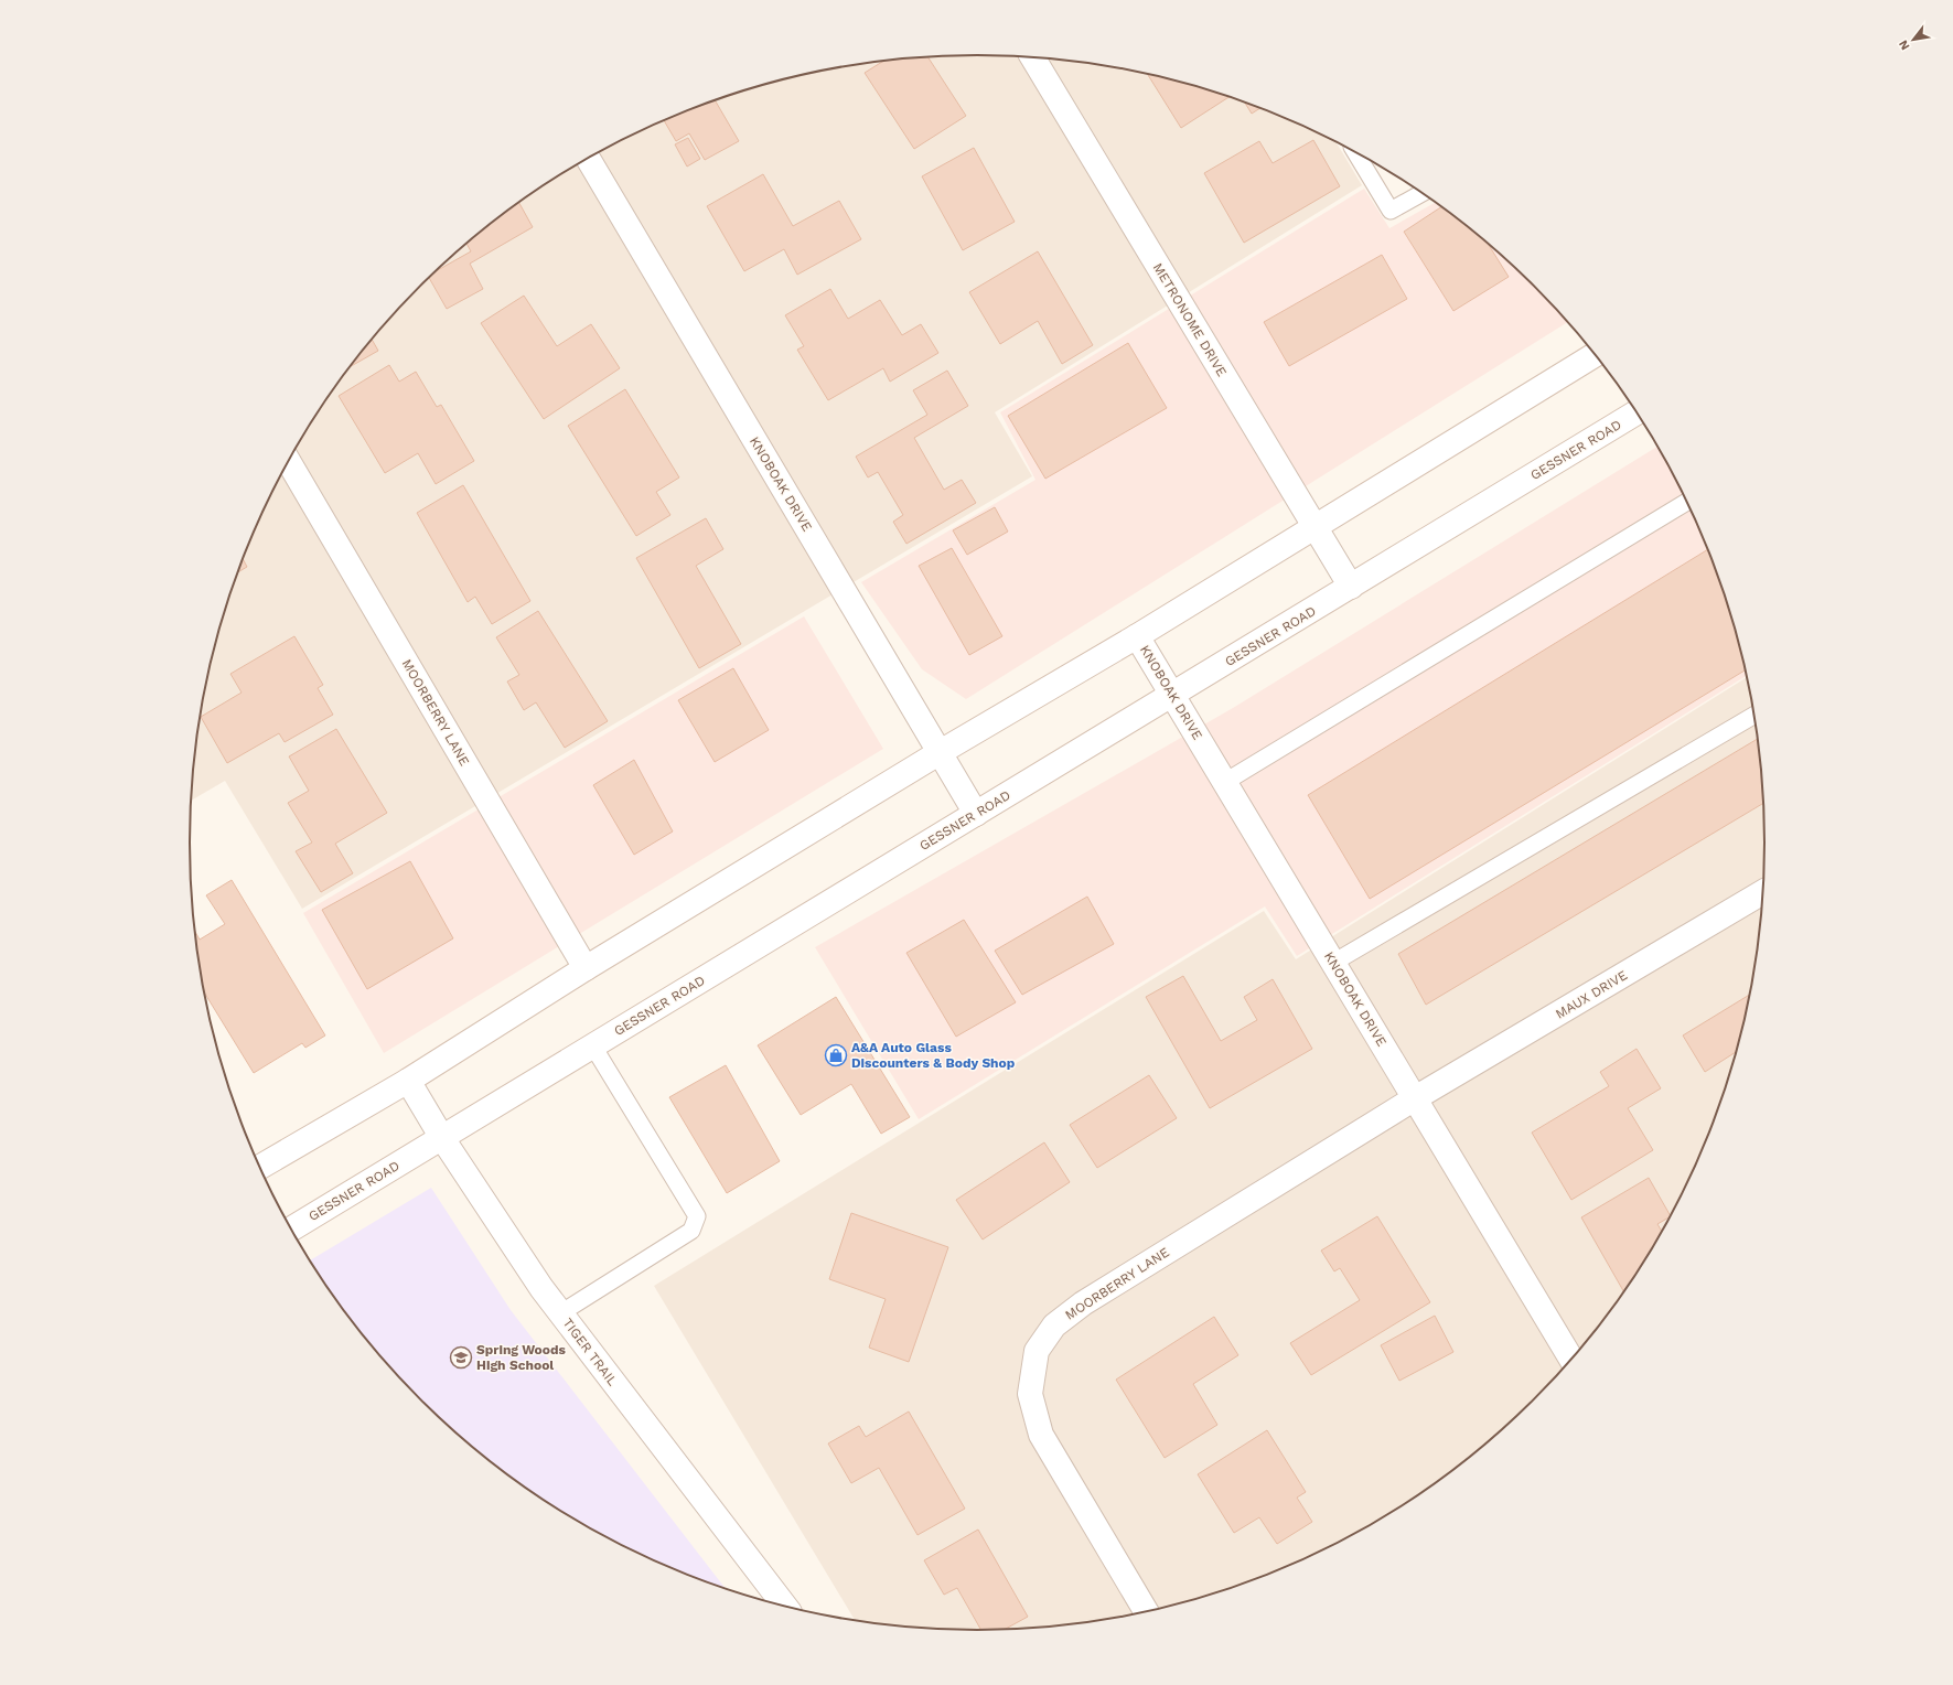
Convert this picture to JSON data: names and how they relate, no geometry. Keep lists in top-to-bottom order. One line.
{"streets":{"street":["METRONOME DRIVE","GESSNER ROAD","KNOBOAK DRIVE","MOORBERRY LANE","MAUX DRIVE","TIGER TRAIL"]},"crossings":[["METRONOME DRIVE","GESSNER ROAD"],["GESSNER ROAD","KNOBOAK DRIVE"],["GESSNER ROAD","TIGER TRAIL"],["KNOBOAK DRIVE","MOORBERRY LANE"],["KNOBOAK DRIVE","MAUX DRIVE"],["MOORBERRY LANE","MAUX DRIVE"]],"places":{"shop":["A&A Auto Glass Discounters & Body Shop"],"school or university":["Spring Woods High School"]},"north":"bottom left"}
